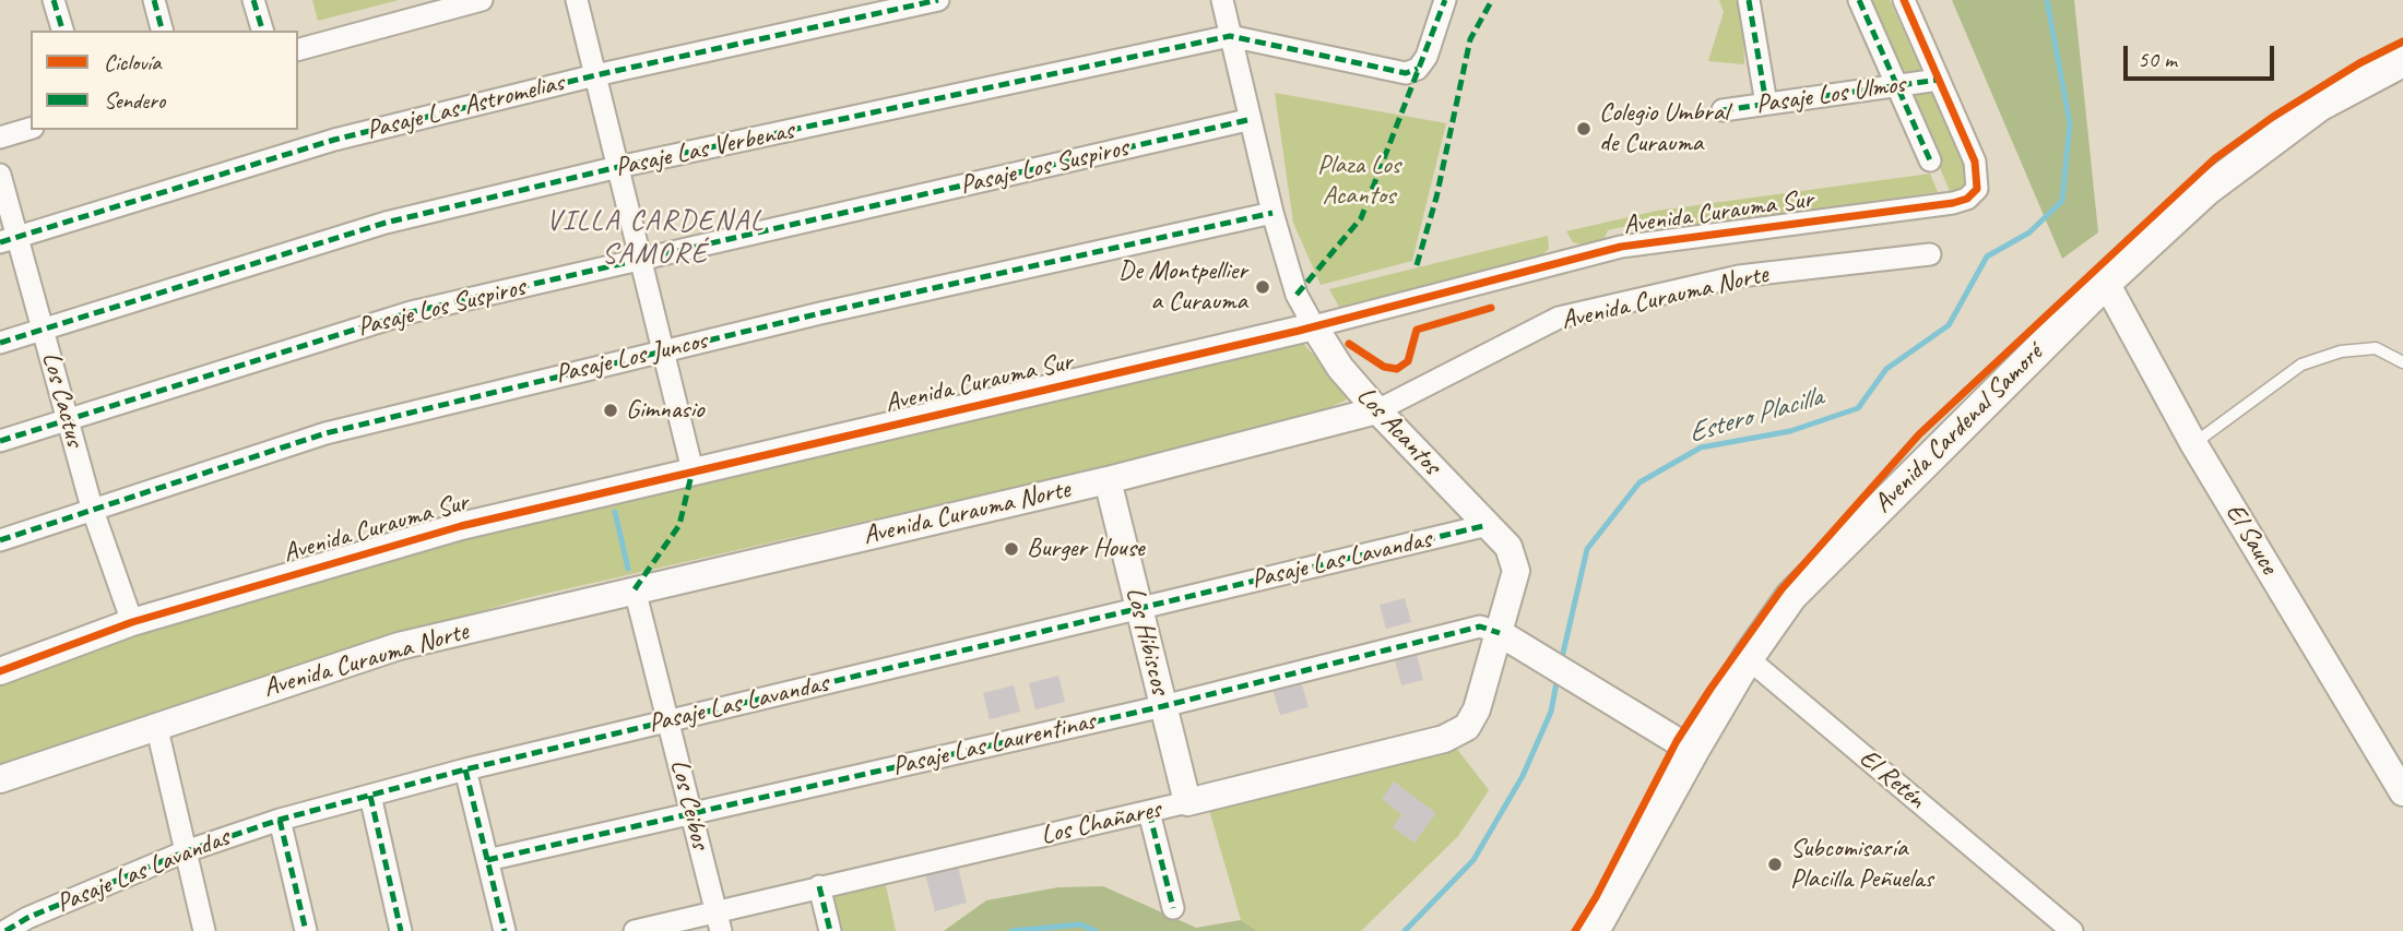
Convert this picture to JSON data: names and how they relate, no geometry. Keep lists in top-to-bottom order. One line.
{"streets":{"main road":["Avenida Cardenal Samoré"],"street":["Pasaje Los Ulmos","Pasaje Las Astromelias","Pasaje Las Verbenas","Pasaje Los Suspiros","Avenida Curauma Sur","Avenida Curauma Norte","Pasaje Los Juncos","Los Cactus","Los Acantos","El Sauce","Pasaje Las Lavandas","Los Hibiscos","Pasaje Las Laurentinas","El Retén","Los Ceibos","Los Chañares"]},"crossings":[["Pasaje Los Ulmos","Avenida Curauma Sur"],["Pasaje Las Astromelias","Los Cactus"],["Pasaje Las Verbenas","Los Cactus"],["Pasaje Las Verbenas","Los Acantos"],["Pasaje Los Suspiros","Los Cactus"],["Pasaje Los Suspiros","Los Acantos"],["Avenida Curauma Sur","Los Cactus"],["Avenida Curauma Sur","Los Acantos"],["Avenida Curauma Norte","Los Acantos"],["Avenida Curauma Norte","Los Hibiscos"],["Avenida Curauma Norte","Los Ceibos"],["Pasaje Los Juncos","Los Cactus"],["Pasaje Los Juncos","Los Acantos"],["Avenida Cardenal Samoré","El Sauce"],["Avenida Cardenal Samoré","El Retén"],["Los Acantos","Pasaje Las Lavandas"],["Los Acantos","Pasaje Las Laurentinas"],["Los Acantos","Los Chañares"],["Pasaje Las Lavandas","Los Hibiscos"],["Pasaje Las Lavandas","Los Ceibos"],["Los Hibiscos","Pasaje Las Laurentinas"],["Los Hibiscos","Los Chañares"],["Pasaje Las Laurentinas","Los Ceibos"],["Pasaje Las Laurentinas","Los Chañares"],["Los Ceibos","Los Chañares"]],"districts":["VILLA CARDENAL SAMORÉ"],"water":["Estero Placilla"],"parks":["Plaza Los Acantos"],"places":["Colegio Umbral de Curauma","De Montpellier a Curauma","Gimnasio","Burger House","Subcomisaría Placilla Peñuelas"],"legend":["Ciclovía","Sendero"],"scale_bar":"50 m"}
